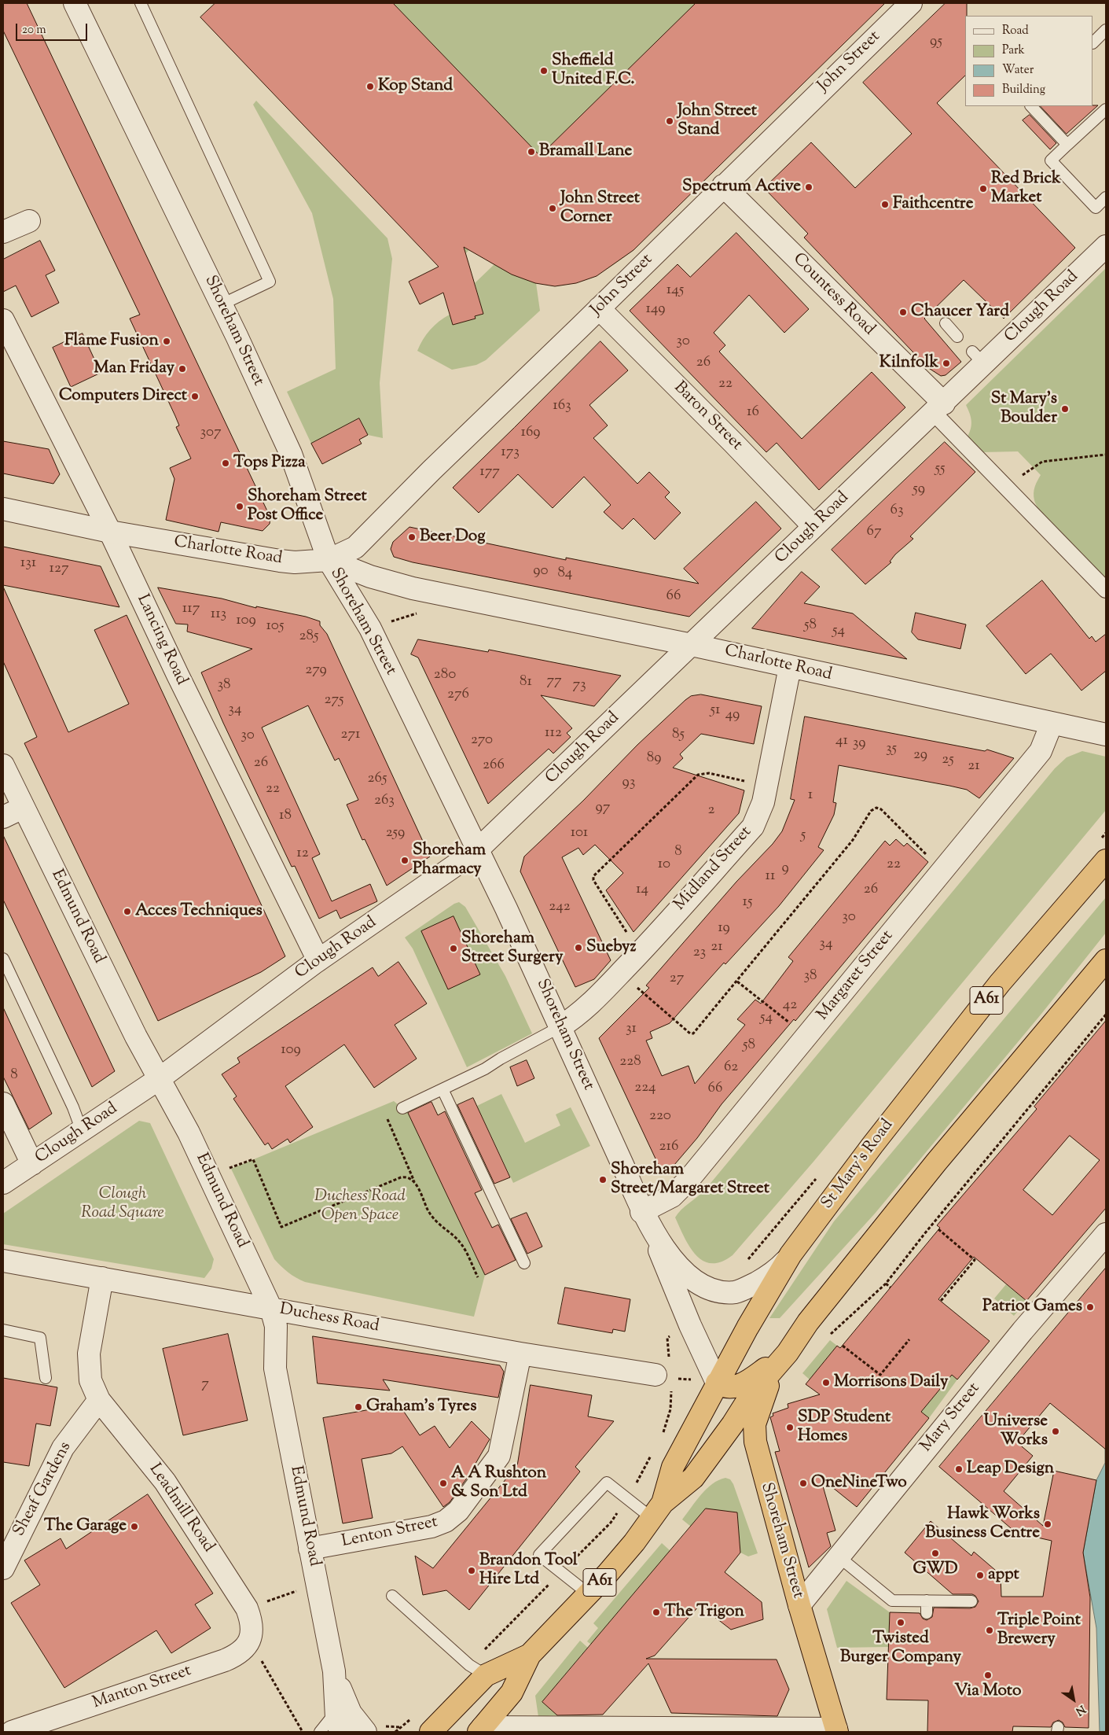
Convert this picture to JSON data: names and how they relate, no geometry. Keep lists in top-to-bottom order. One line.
{"streets":{"highway":["Shoreham Street","A61","St Mary's Road"],"street":["John Street","Countess Road","Clough Road","Baron Street","Charlotte Road","Lancing Road","Midland Street","Edmund Road","Margaret Street","Duchess Road","Mary Street","Sheaf Gardens","Leadmill Road","Lenton Street","Manton Street"]},"crossings":[["John Street","Countess Road"],["John Street","Shoreham Street"],["John Street","Baron Street"],["John Street","Charlotte Road"],["Countess Road","Clough Road"],["Clough Road","Shoreham Street"],["Clough Road","Baron Street"],["Clough Road","Charlotte Road"],["Clough Road","Lancing Road"],["Clough Road","Edmund Road"],["Shoreham Street","Charlotte Road"],["Shoreham Street","Midland Street"],["Shoreham Street","Margaret Street"],["Shoreham Street","A61"],["Shoreham Street","St Mary's Road"],["Shoreham Street","Mary Street"],["Charlotte Road","Lancing Road"],["Charlotte Road","Midland Street"],["Charlotte Road","Margaret Street"],["Edmund Road","Duchess Road"],["Edmund Road","Lenton Street"],["A61","St Mary's Road"],["Duchess Road","Lenton Street"],["Sheaf Gardens","Leadmill Road"],["Leadmill Road","Manton Street"]],"parks":["Clough Road Square","Duchess Road Open Space"],"places":["Sheffield United F.C.","Kop Stand","John Street Stand","Bramall Lane","Spectrum Active","Red Brick Market","Faithcentre","John Street Corner","Chaucer Yard","Flame Fusion","Kilnfolk","Man Friday","Computers Direct","St Mary's Boulder","Tops Pizza","Shoreham Street Post Office","Beer Dog","Shoreham Pharmacy","Acces Techniques","Suebyz","Shoreham Street Surgery","Shoreham Street/Margaret Street","Patriot Games","Morrisons Daily","Graham's Tyres","SDP Student Homes","Universe Works","Leap Design","A A Rushton & Son Ltd","OneNineTwo","Hawk Works Business Centre","The Garage","GWD","Brandon Tool Hire Ltd","appt","The Trigon","Twisted Burger Company","Triple Point Brewery","Via Moto"],"house_numbers":["95","145","149","30","26","22","163","16","307","169","173","55","177","59","63","67","131","127","90","84","66","117","113","109","58","105","54","285","279","280","77","81","38","73","276","275","34","51","49","112","271","85","30","270","41","39","35","29","89","25","26","266","21","265","93","22","1","263","97","2","18","259","101","5","8","12","10","22","9","11","14","26","15","242","30","19","34","21","23","38","27","42","54","31","58","109","228","62","8","224","66","220","216","7"],"legend":["Road","Park","Water","Building"],"scale_bar":"20 m","north":"bottom right"}
